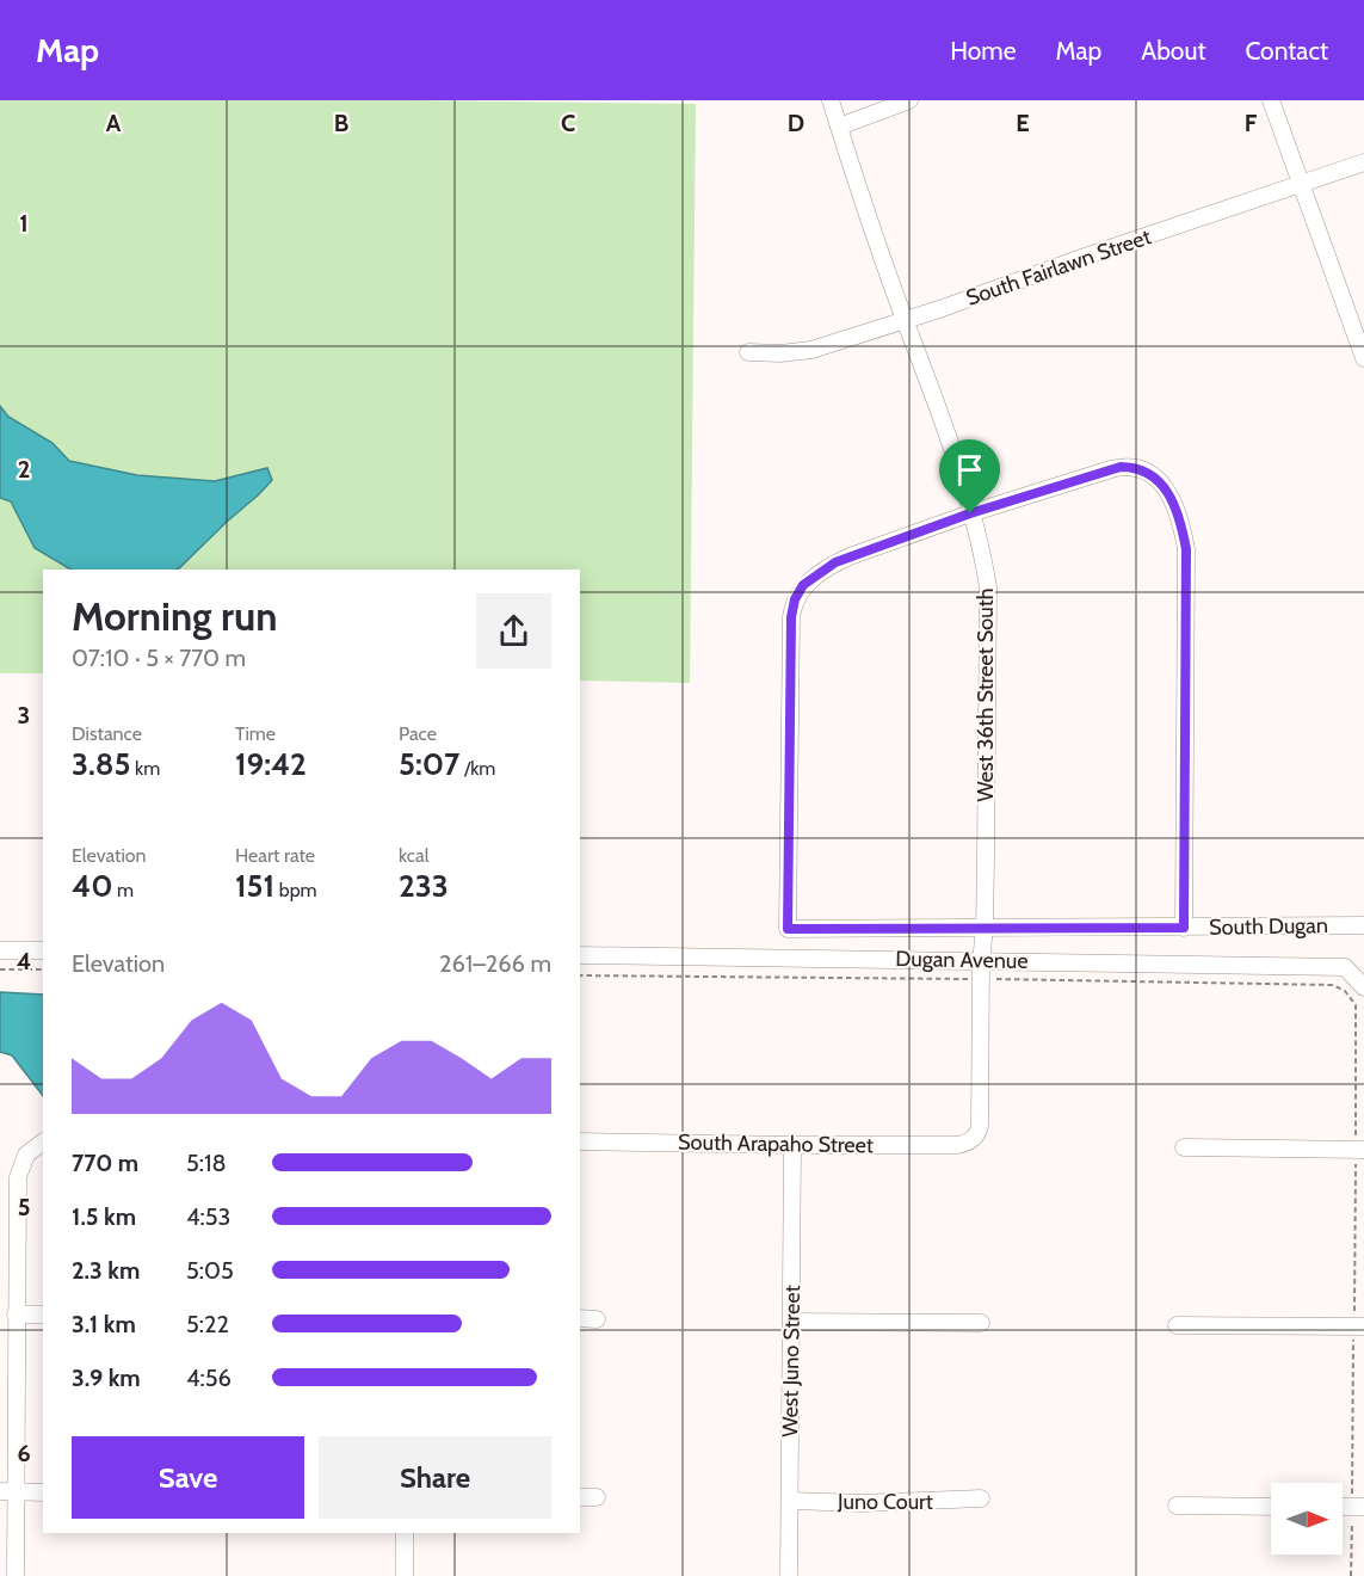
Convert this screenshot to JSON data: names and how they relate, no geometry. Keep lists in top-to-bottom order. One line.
{"streets":{"street":["South Fairlawn Street","West 36th Street South","South Dugan","Dugan Avenue","South Arapaho Street","West Juno Street","Juno Court"]},"crossings":[["South Fairlawn Street","West 36th Street South"],["West 36th Street South","South Dugan"],["West 36th Street South","Dugan Avenue"],["West 36th Street South","South Arapaho Street"],["South Arapaho Street","West Juno Street"],["West Juno Street","Juno Court"]],"north":"right","page":{"header":"Map","nav":["Home","Map","About","Contact"],"heading":["Morning run","07:10 · 5 × 770 m"],"stats":[["Distance","3.85 km"],["Time","19:42"],["Pace","5:07 /km"],["Elevation","40 m"],["Heart rate","151 bpm"],["kcal","233"]],"chart":["Elevation","261–266 m"],"list":[{"name":"770 m","note":"5:18"},{"name":"1.5 km","note":"4:53"},{"name":"2.3 km","note":"5:05"},{"name":"3.1 km","note":"5:22"},{"name":"3.9 km","note":"4:56"}],"buttons":["Save","Share"]},"grid":{"columns":["A","B","C","D","E","F"],"rows":["1","2","3","4","5","6"]}}
